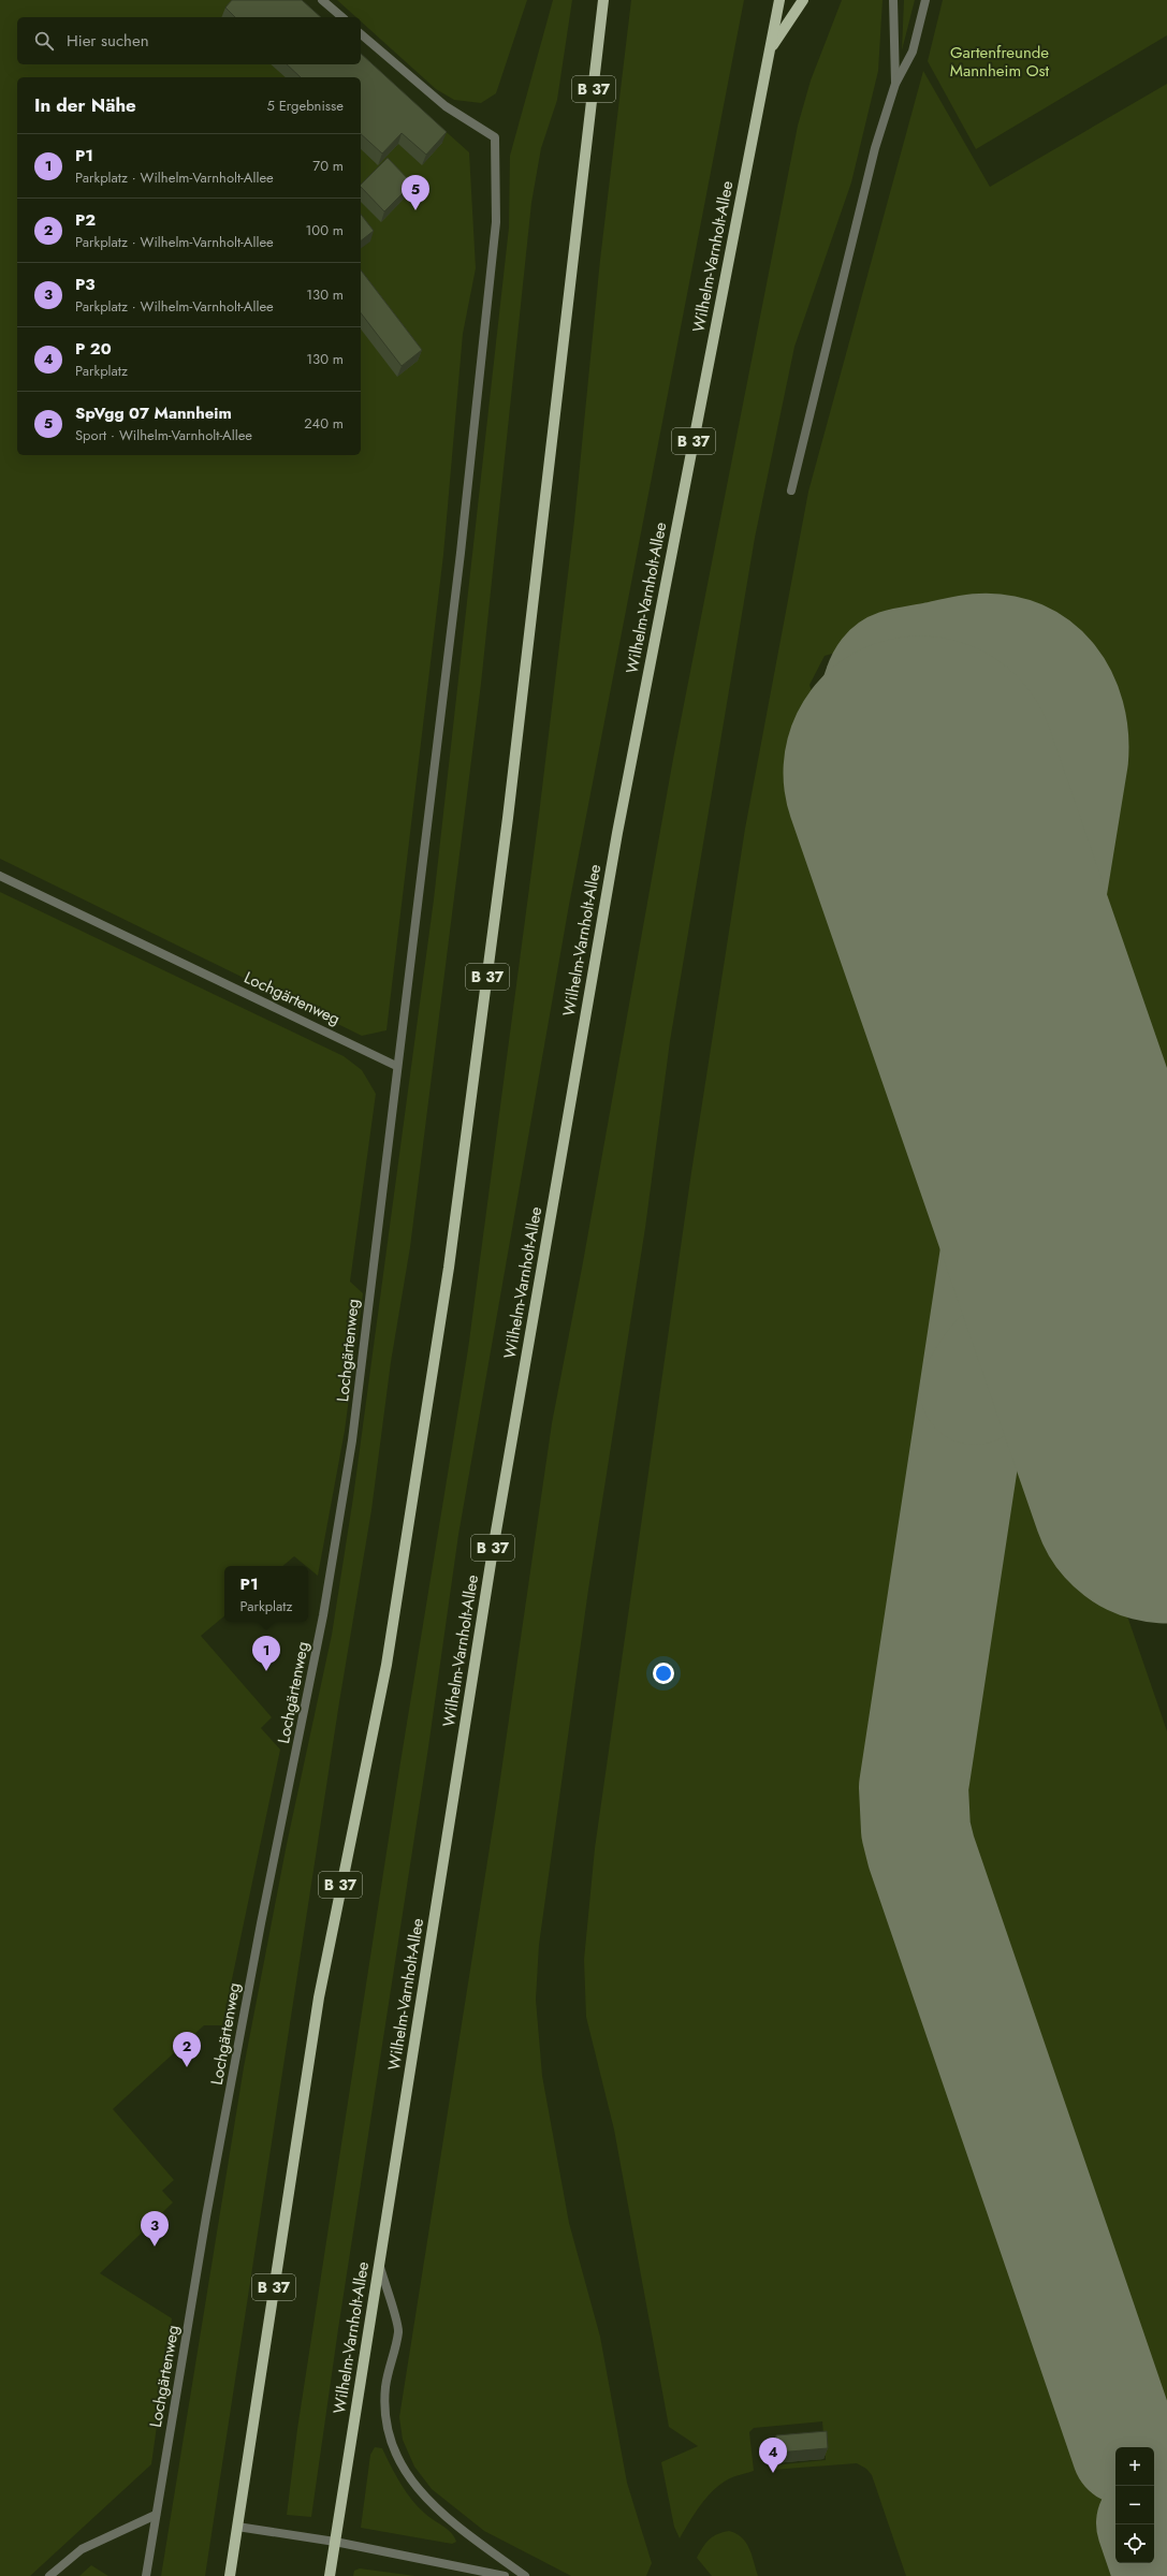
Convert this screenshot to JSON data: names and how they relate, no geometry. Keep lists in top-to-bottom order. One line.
{"streets":{"main road":["B 37","Wilhelm-Varnholt-Allee"],"lane":["Lochgärtenweg"]},"parks":["Gartenfreunde Mannheim Ost"],"page":{"search":"Hier suchen","heading":["In der Nähe","5 Ergebnisse"],"list":[{"mark":"1","name":"P1","note":"Parkplatz · Wilhelm-Varnholt-Allee","value":"70 m"},{"mark":"2","name":"P2","note":"Parkplatz · Wilhelm-Varnholt-Allee","value":"100 m"},{"mark":"3","name":"P3","note":"Parkplatz · Wilhelm-Varnholt-Allee","value":"130 m"},{"mark":"4","name":"P 20","note":"Parkplatz","value":"130 m"},{"mark":"5","name":"SpVgg 07 Mannheim","note":"Sport · Wilhelm-Varnholt-Allee","value":"240 m"}],"pins":["5","1","2","3","4"],"popup":["P1","Parkplatz"],"map_buttons":["+","−"]}}
